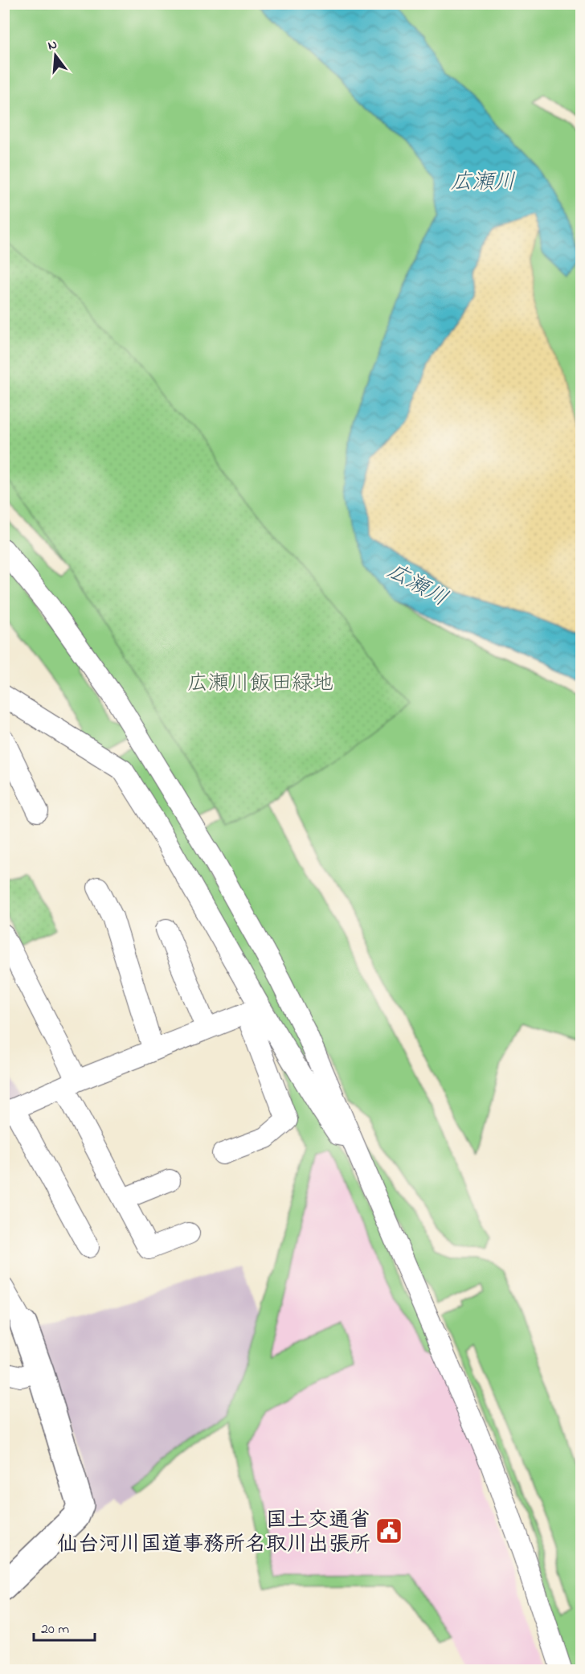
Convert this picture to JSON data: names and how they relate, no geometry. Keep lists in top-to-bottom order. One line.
{"water":["広瀬川"],"parks":["広瀬川飯田緑地"],"places":{"public building":["国土交通省 仙台河川国道事務所名取川出張所"]},"scale_bar":"20 m","north":"top"}
